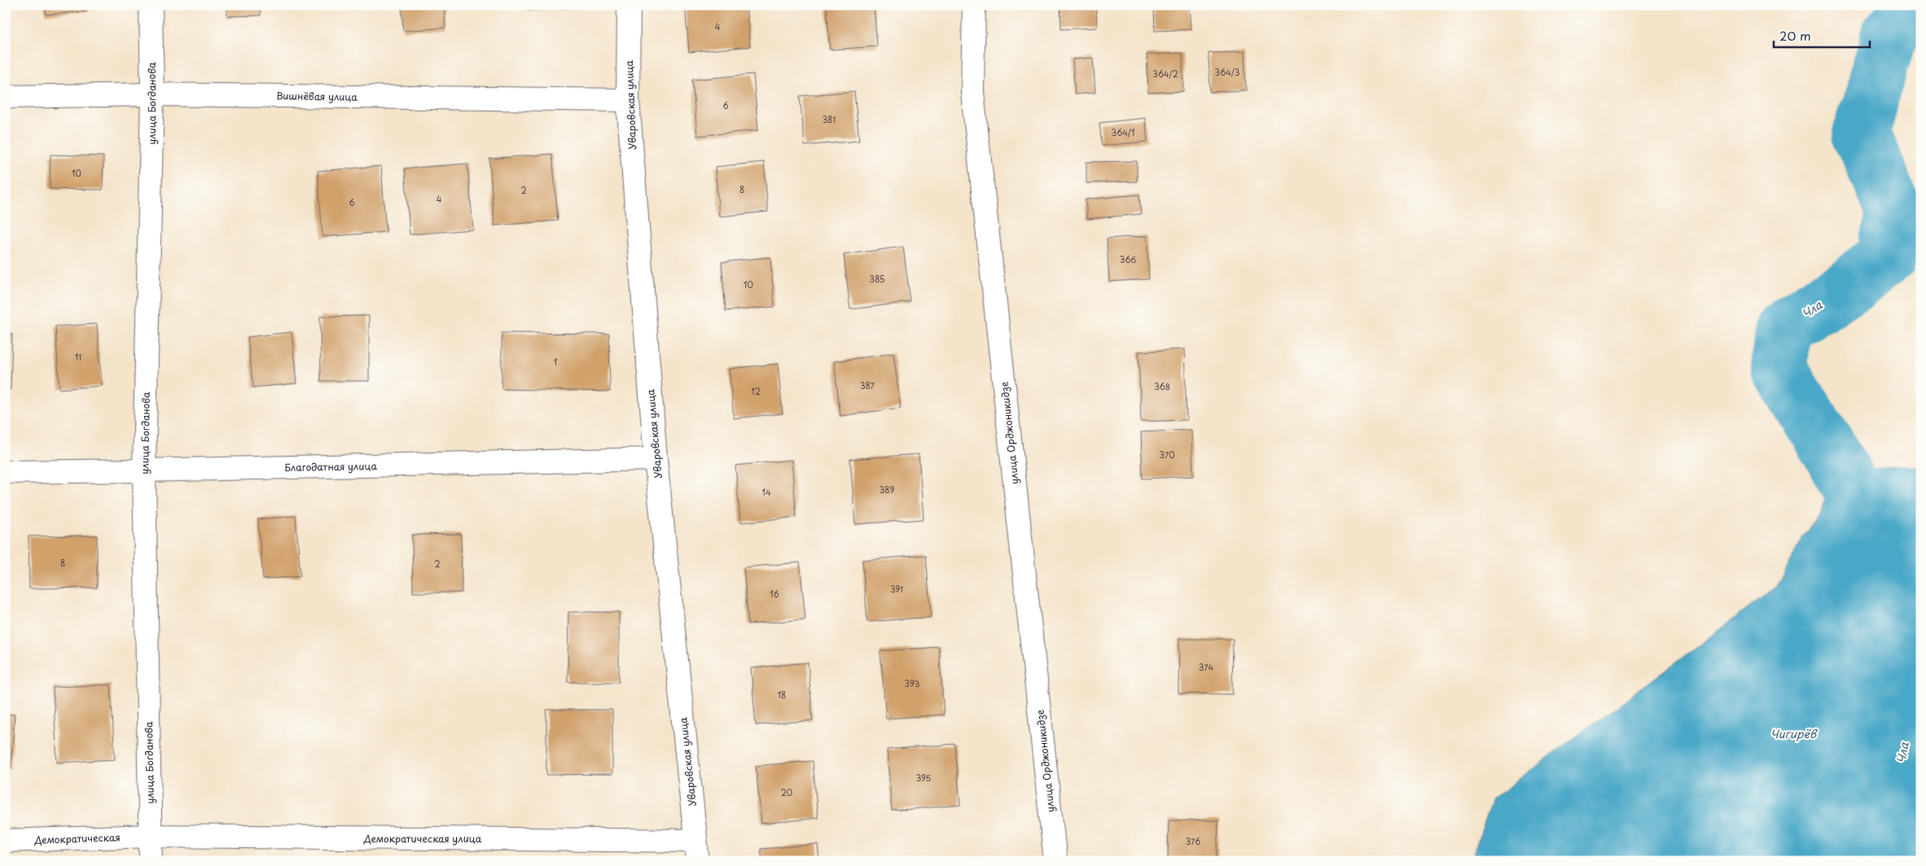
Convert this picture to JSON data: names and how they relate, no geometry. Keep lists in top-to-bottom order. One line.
{"streets":{"street":["Вишнёвая улица","улица Богданова","Уваровская улица","улица Орджоникидзе","Благодатная улица","Демократическая","Демократическая улица"]},"crossings":[["Вишнёвая улица","улица Богданова"],["Вишнёвая улица","Уваровская улица"],["улица Богданова","Благодатная улица"],["улица Богданова","Демократическая"],["улица Богданова","Демократическая улица"],["Уваровская улица","Благодатная улица"],["Уваровская улица","Демократическая улица"],["Демократическая","Демократическая улица"]],"water":["Чла","Чигирёв"],"house_numbers":["4","364/3","364/2","6","381","364/1","10","8","2","4","6","366","385","10","11","1","387","368","12","370","389","14","8","2","391","16","374","393","18","395","20","376"],"scale_bar":"20 m"}
